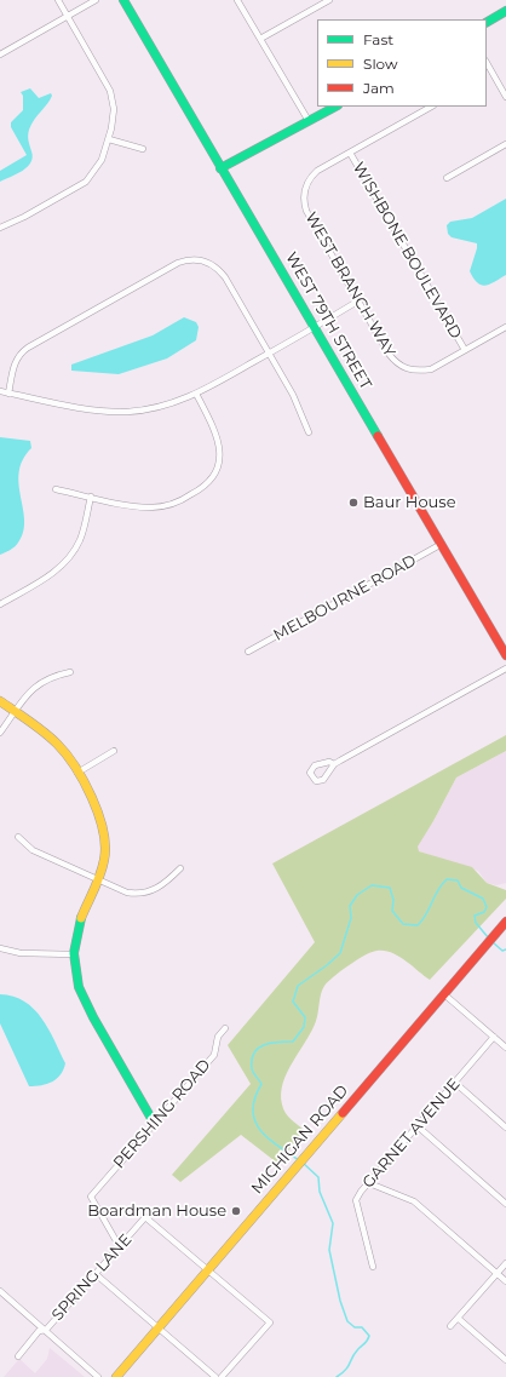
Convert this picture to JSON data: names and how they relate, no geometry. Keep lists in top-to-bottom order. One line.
{"streets":{"main road":["WEST 79TH STREET","MICHIGAN ROAD"],"street":["WISHBONE BOULEVARD","WEST BRANCH WAY","MELBOURNE ROAD","PERSHING ROAD","GARNET AVENUE","SPRING LANE"]},"crossings":[["WISHBONE BOULEVARD","WEST BRANCH WAY"],["WEST 79TH STREET","MELBOURNE ROAD"],["PERSHING ROAD","SPRING LANE"],["MICHIGAN ROAD","SPRING LANE"]],"places":["Baur House","Boardman House"],"legend":["Fast","Slow","Jam"]}
